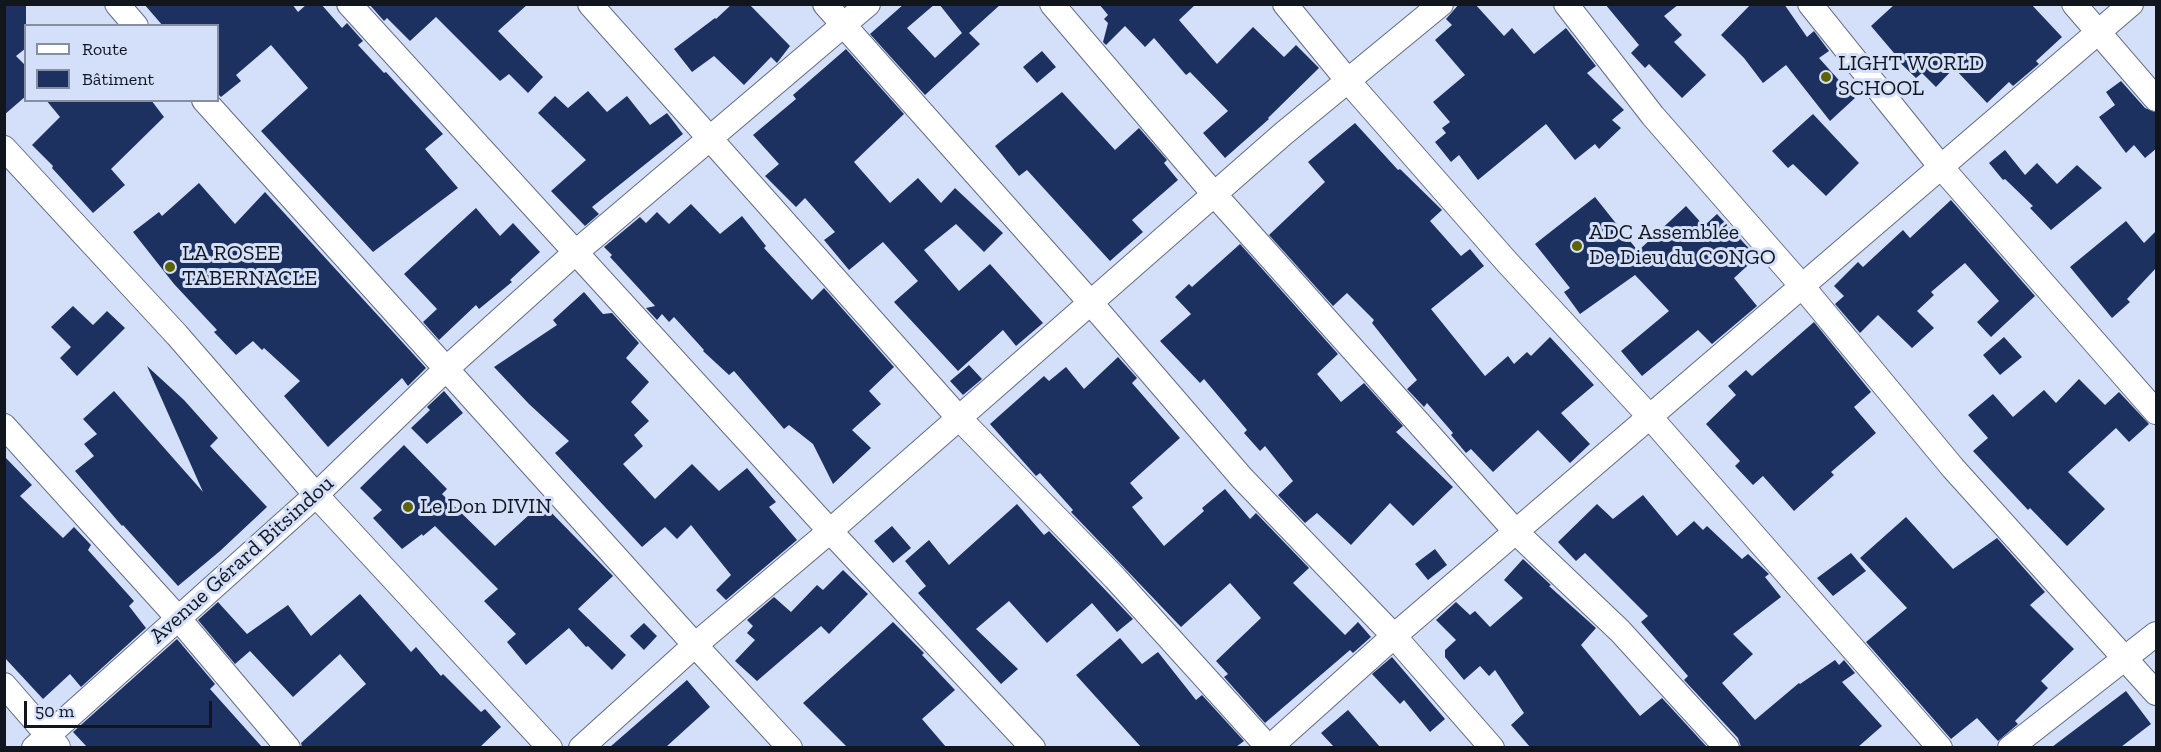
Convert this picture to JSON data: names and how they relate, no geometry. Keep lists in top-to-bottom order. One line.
{"streets":{"street":["Avenue Gérard Bitsindou"]},"places":["LIGHT WORLD SCHOOL","ADC Assemblée De Dieu du CONGO","LA ROSEE TABERNACLE","Le Don DIVIN"],"legend":["Route","Bâtiment"],"scale_bar":"50 m"}
